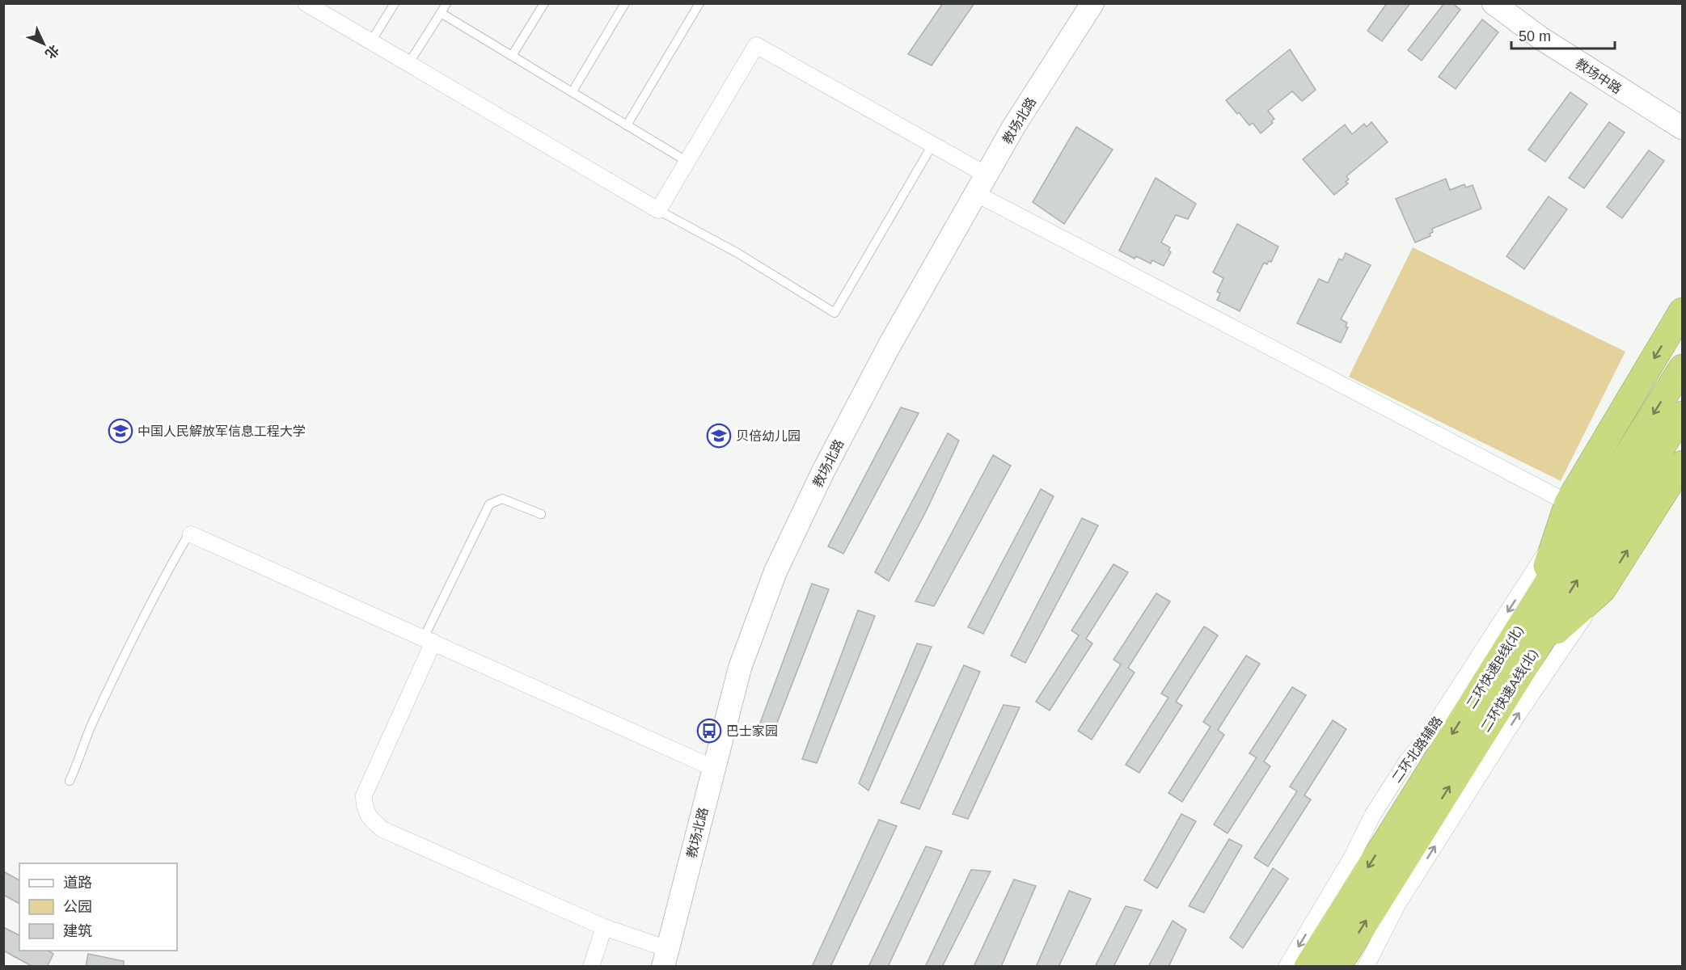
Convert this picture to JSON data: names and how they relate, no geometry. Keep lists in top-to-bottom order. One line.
{"streets":{"highway":["二环快速B线(北)","二环快速A线(北)"],"street":["教场中路","教场北路","二环北路辅路"]},"places":{"school or university":["中国人民解放军信息工程大学","贝倍幼儿园"],"bus stop":["巴士家园"]},"legend":["道路","公园","建筑"],"scale_bar":"50 m","north":"bottom right"}
